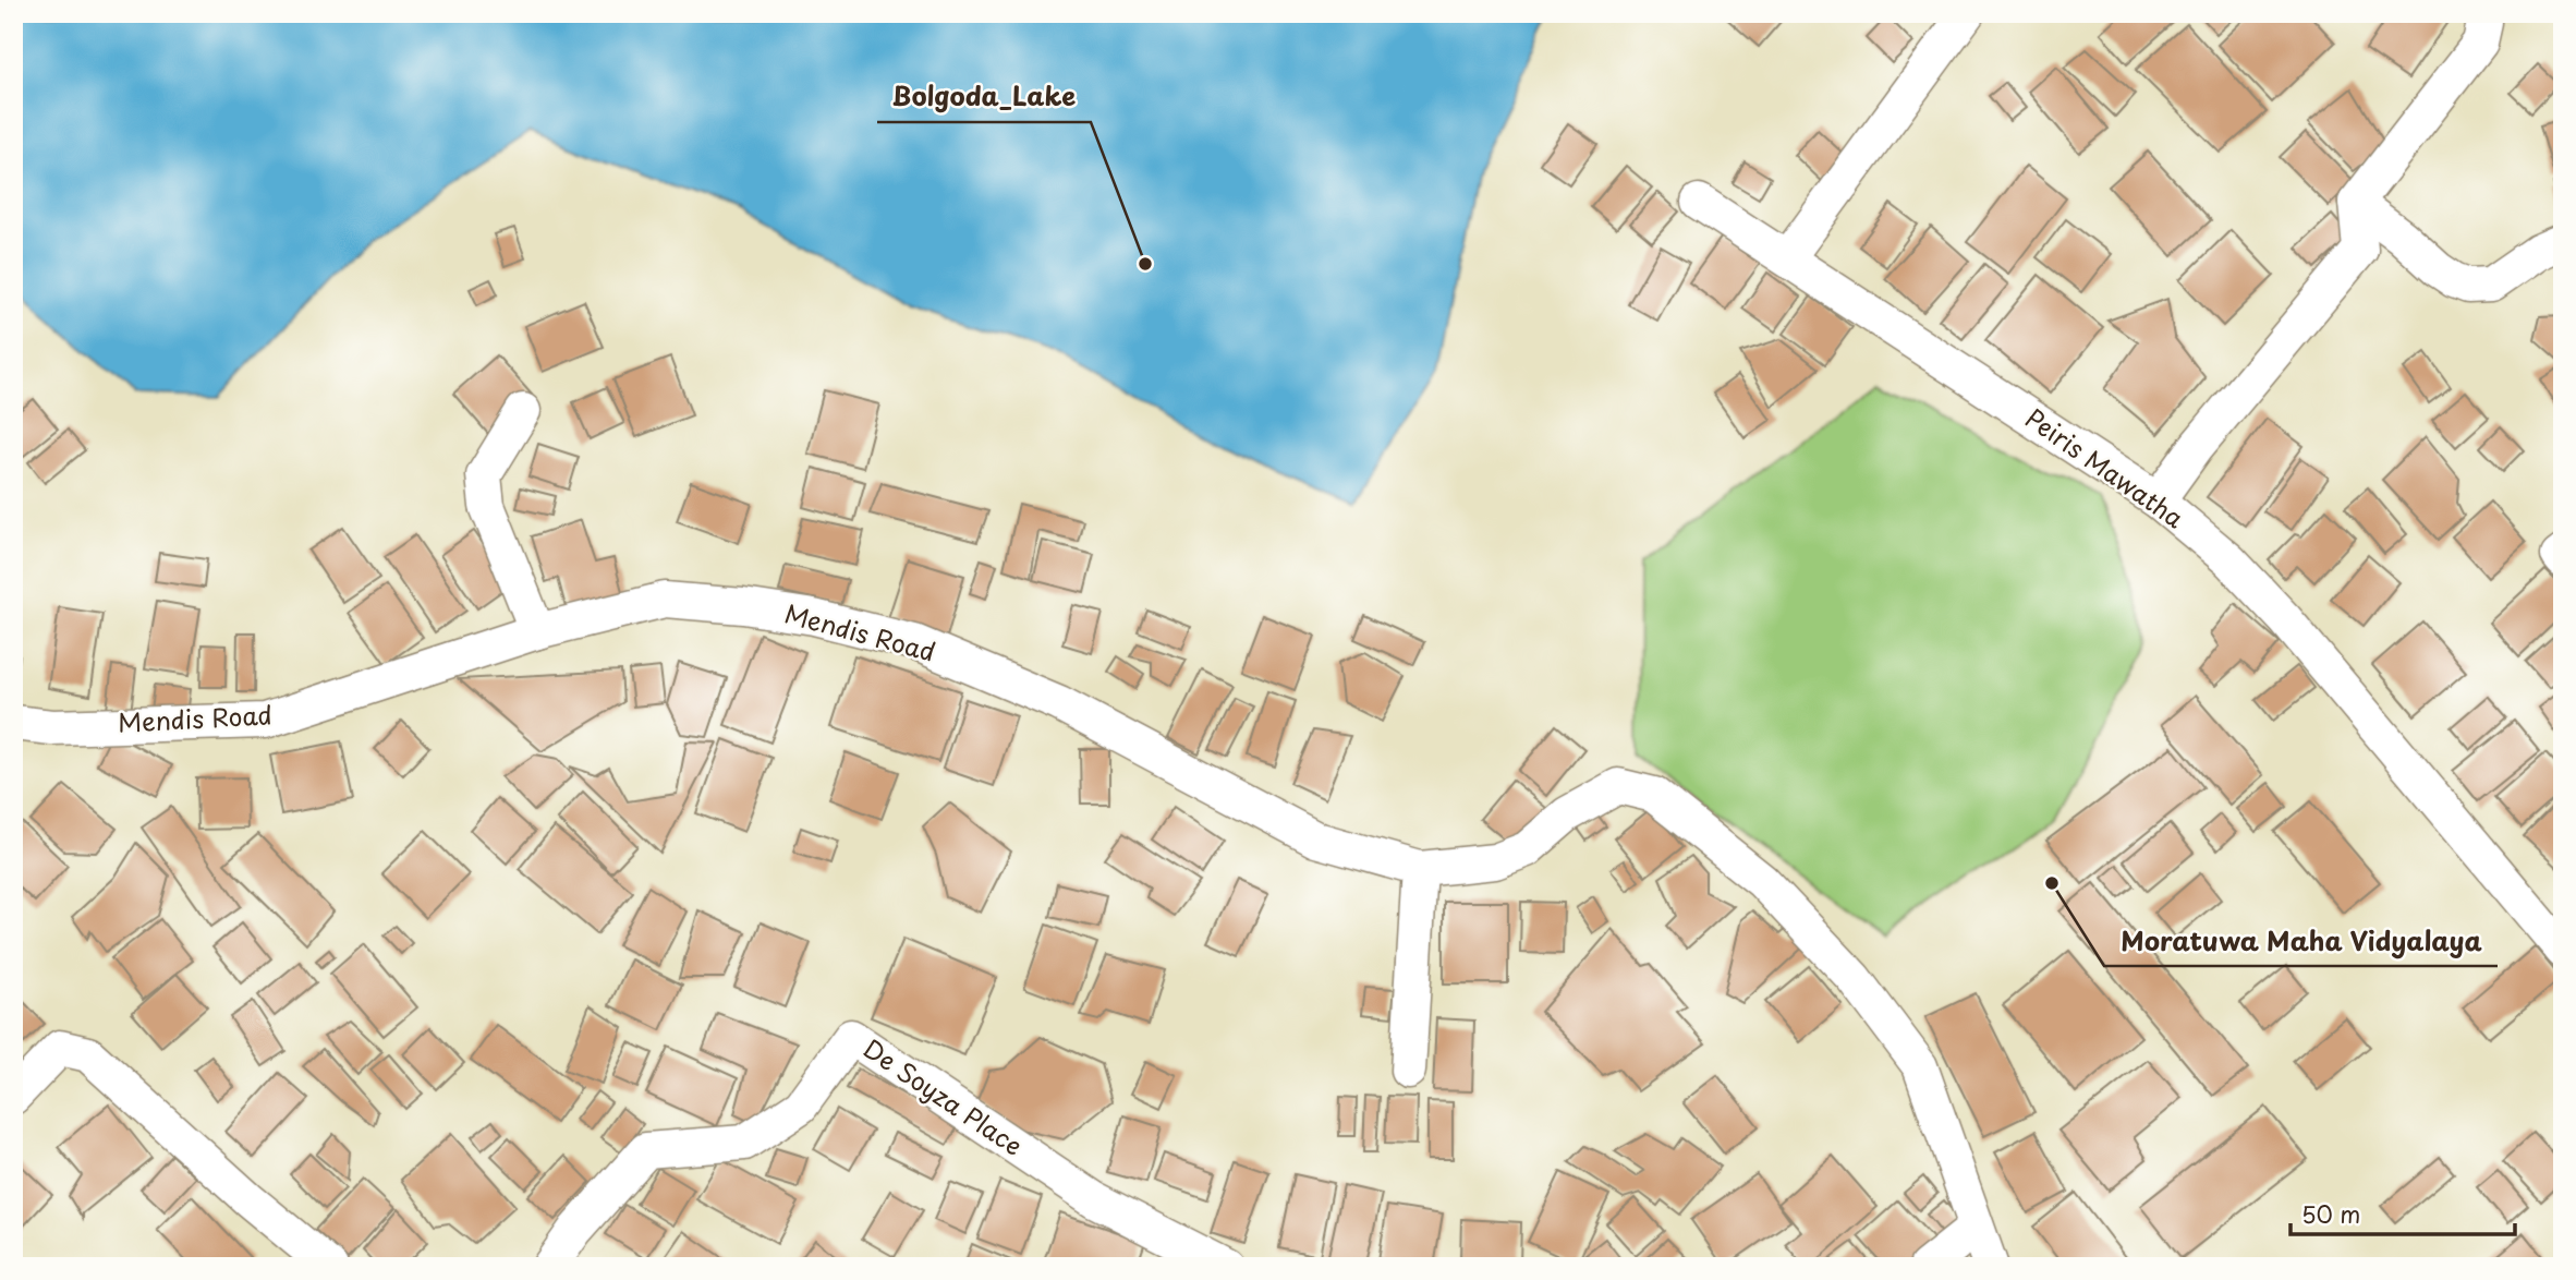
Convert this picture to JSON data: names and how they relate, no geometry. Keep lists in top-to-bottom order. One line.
{"streets":{"street":["Peiris Mawatha","Mendis Road","De Soyza Place"]},"places":["Bolgoda_Lake","Moratuwa Maha Vidyalaya"],"scale_bar":"50 m"}
